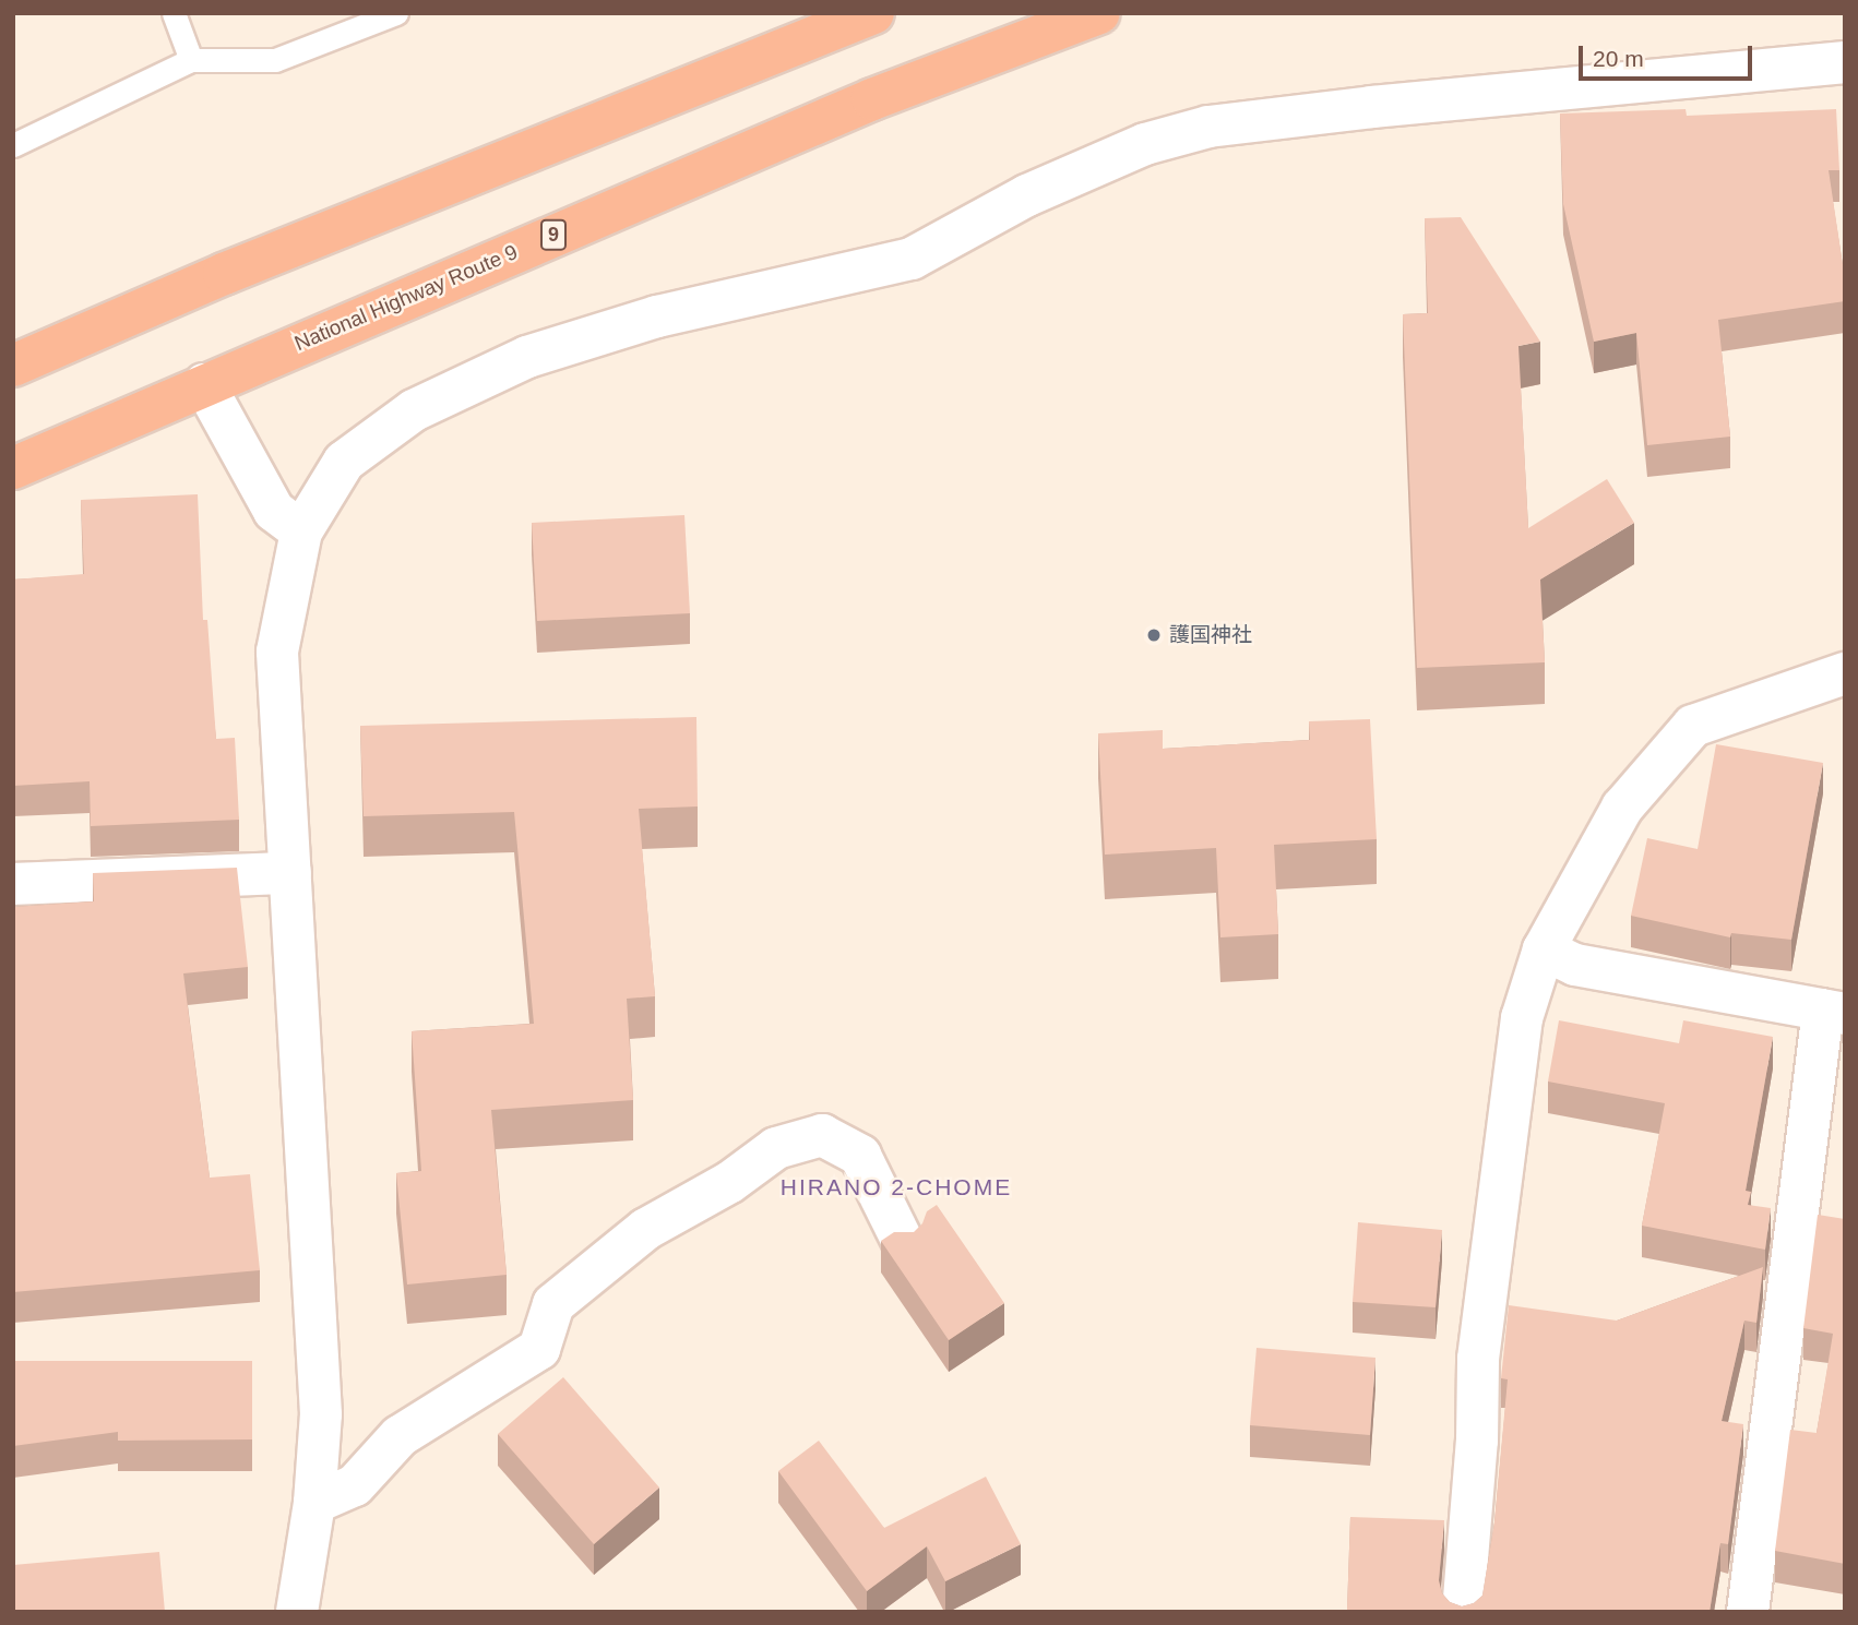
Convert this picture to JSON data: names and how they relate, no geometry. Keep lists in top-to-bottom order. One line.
{"streets":{"highway":["9","National Highway Route 9"]},"districts":["HIRANO 2-CHOME"],"places":["護国神社"],"scale_bar":"20 m"}
